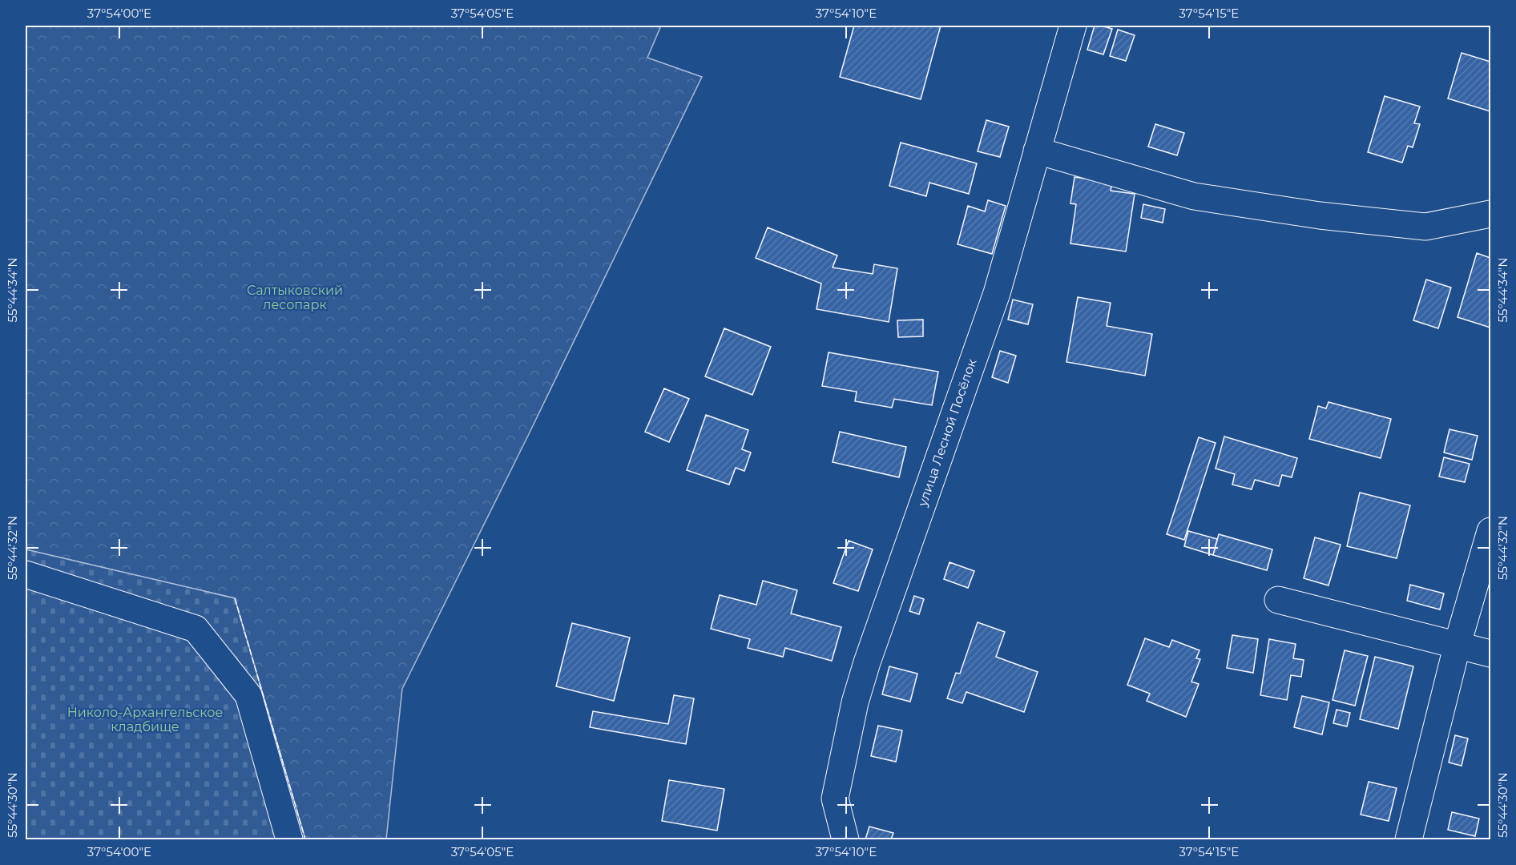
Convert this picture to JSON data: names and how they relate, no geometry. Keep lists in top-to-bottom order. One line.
{"streets":{"street":["улица Лесной Посёлок"]},"parks":["Салтыковский лесопарк","Николо-Архангельское кладбище"],"coordinates":["37°54'00\"E","37°54'05\"E","37°54'10\"E","37°54'15\"E","55°44'34\"N","55°44'32\"N","55°44'30\"N"]}
